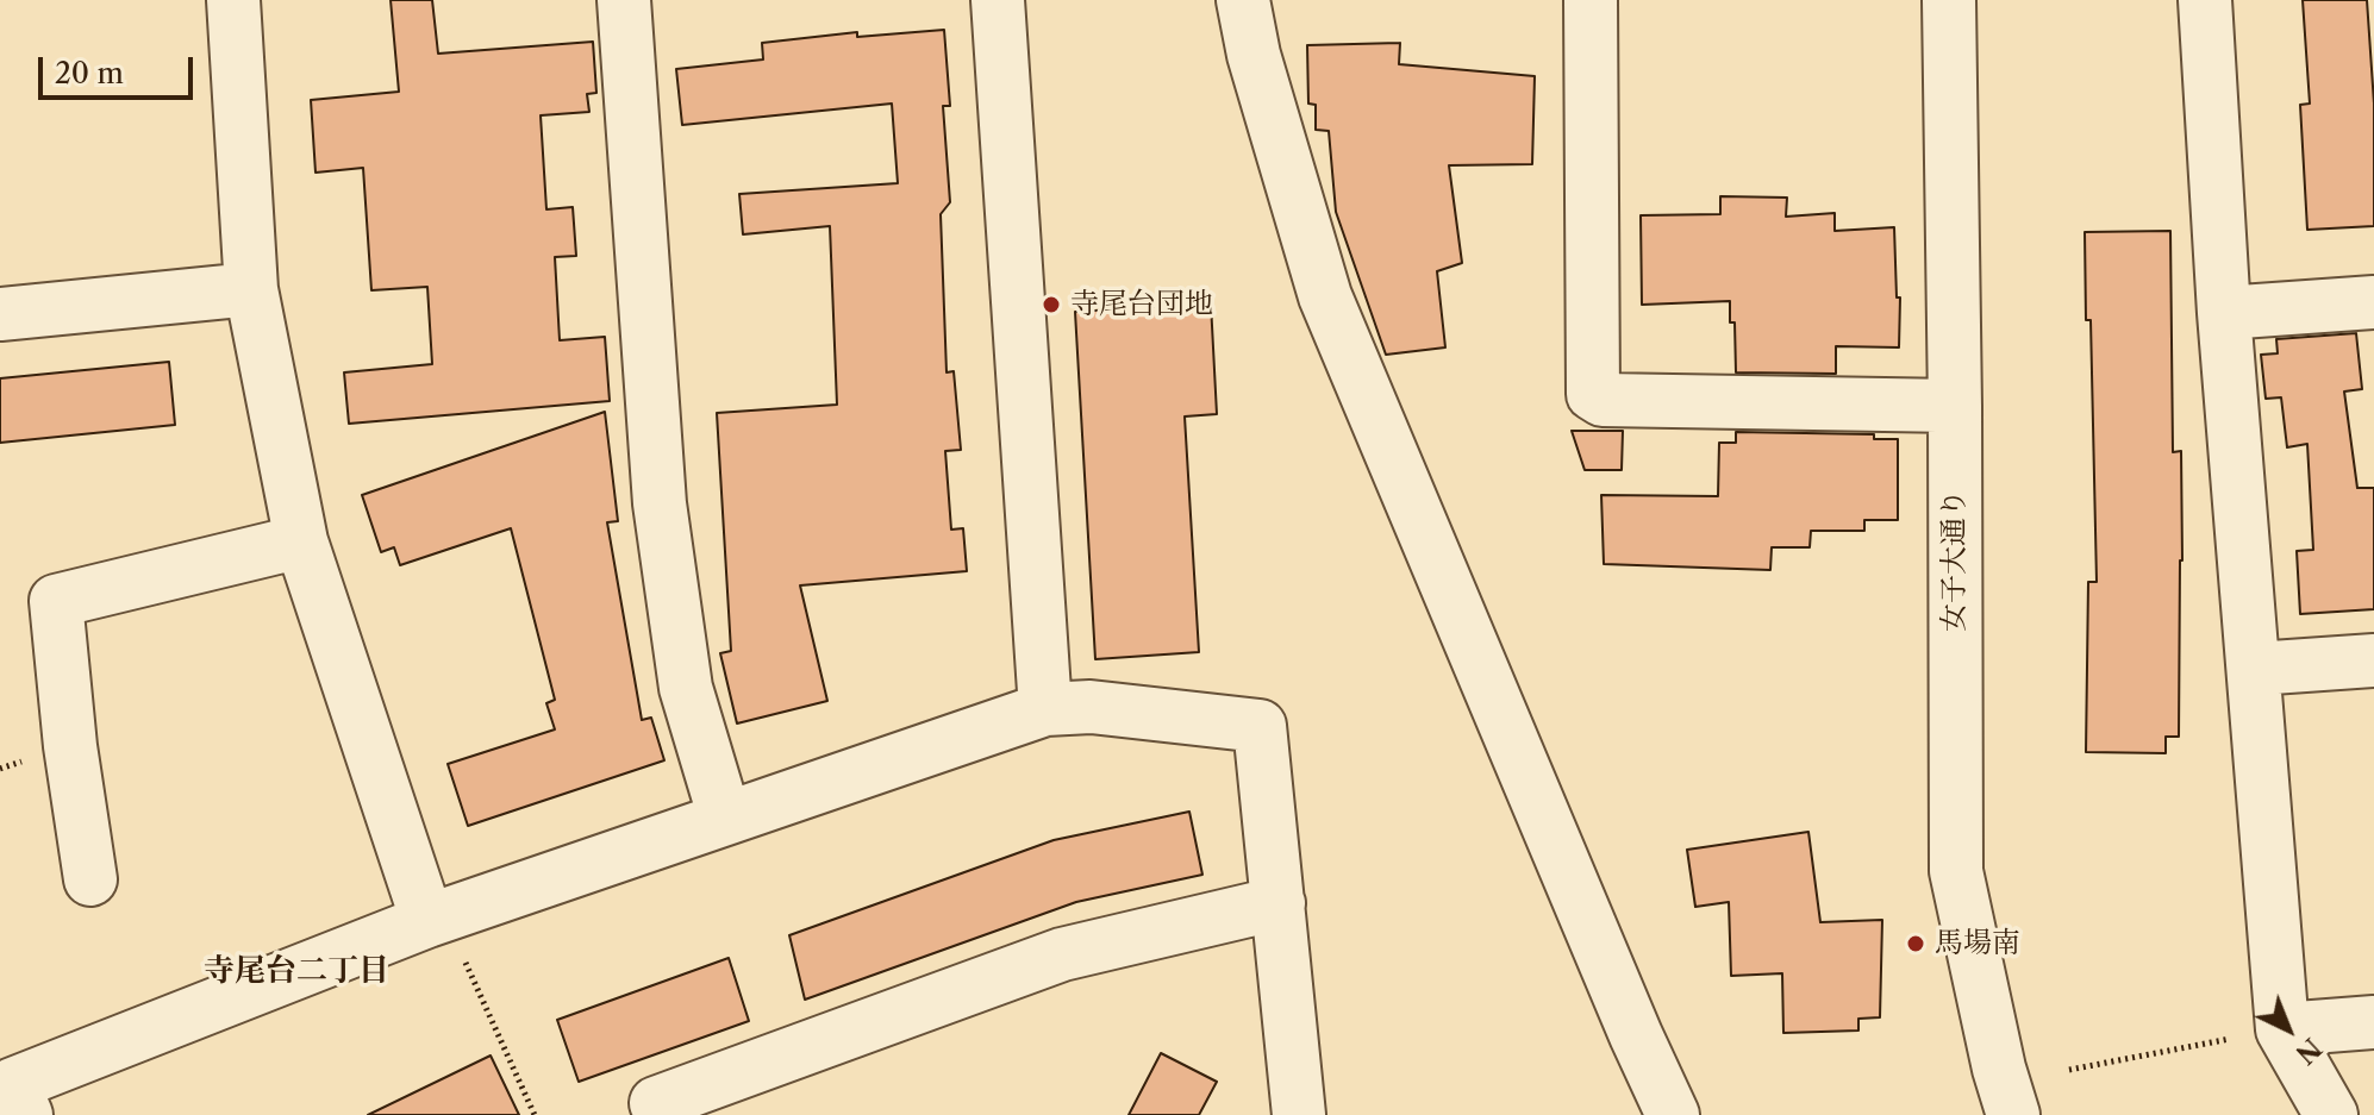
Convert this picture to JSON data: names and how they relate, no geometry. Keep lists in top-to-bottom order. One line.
{"streets":{"street":["女子大通り"]},"districts":["寺尾台二丁目"],"places":["寺尾台団地","馬場南"],"scale_bar":"20 m","north":"bottom right"}
